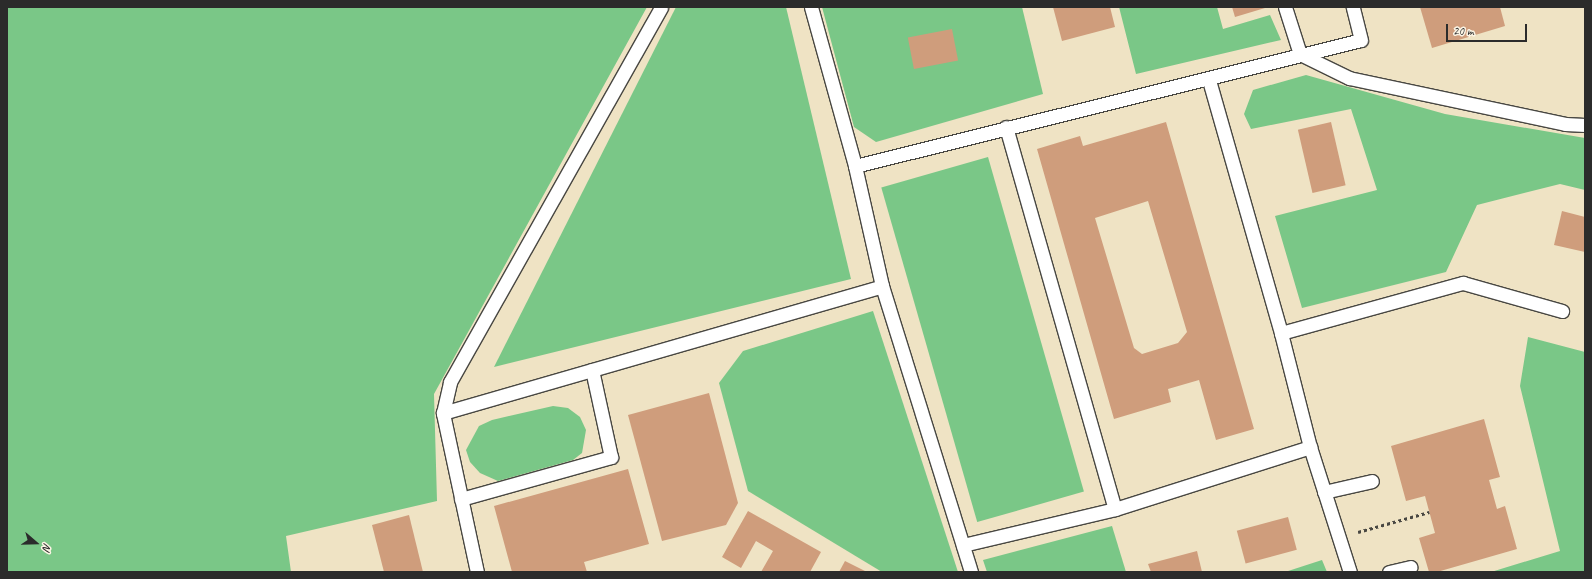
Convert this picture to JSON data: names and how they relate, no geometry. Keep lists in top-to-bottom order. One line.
{"scale_bar":"20 m","north":"right"}
